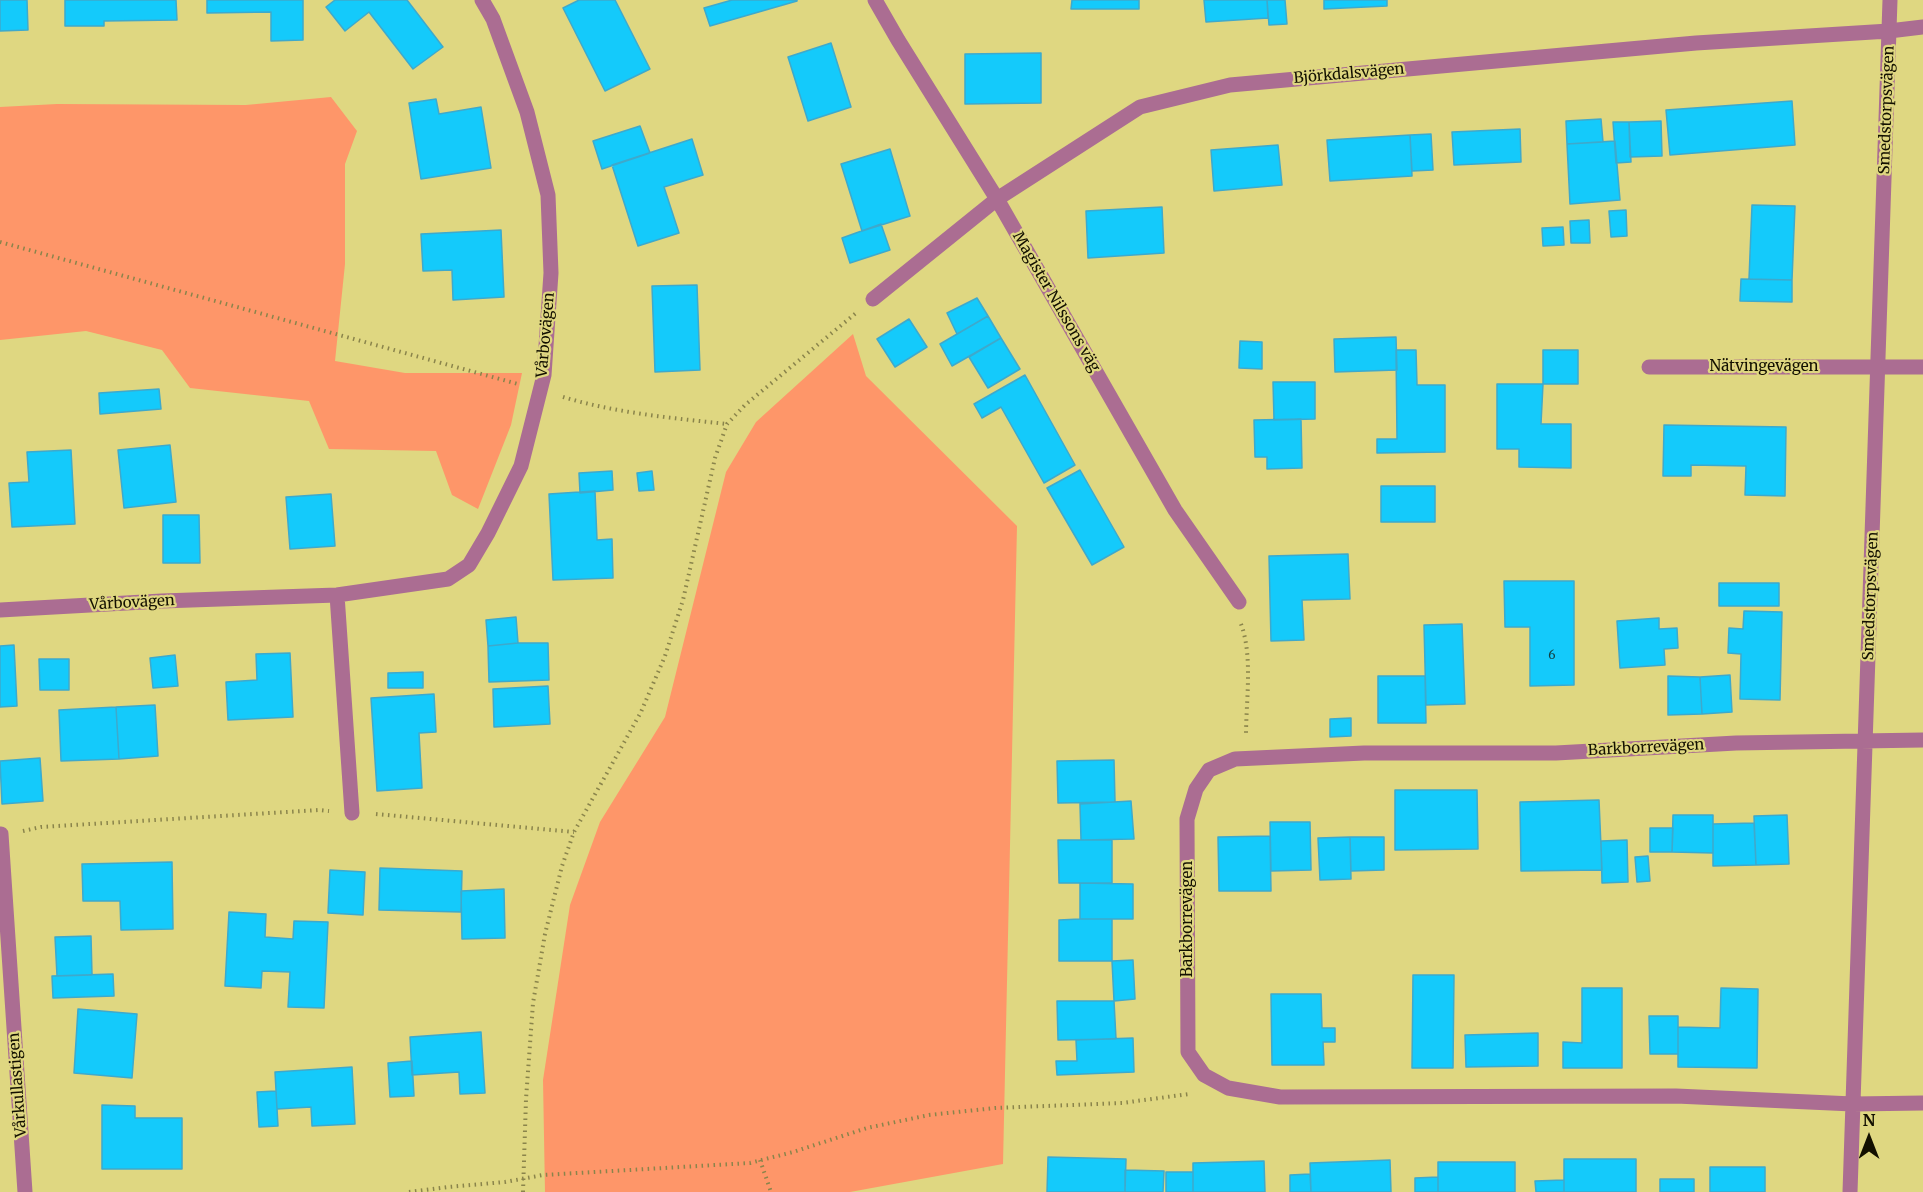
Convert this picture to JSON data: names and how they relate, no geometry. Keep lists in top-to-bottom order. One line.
{"streets":{"street":["Björkdalsvägen","Smedstorpsvägen","Magister Nilssons väg","Vårbovägen","Nätvingevägen","Barkborrevägen","Vårkullastigen"]},"crossings":[["Björkdalsvägen","Smedstorpsvägen"],["Björkdalsvägen","Magister Nilssons väg"],["Smedstorpsvägen","Nätvingevägen"],["Smedstorpsvägen","Barkborrevägen"]],"house_numbers":["6"],"north":"top"}
